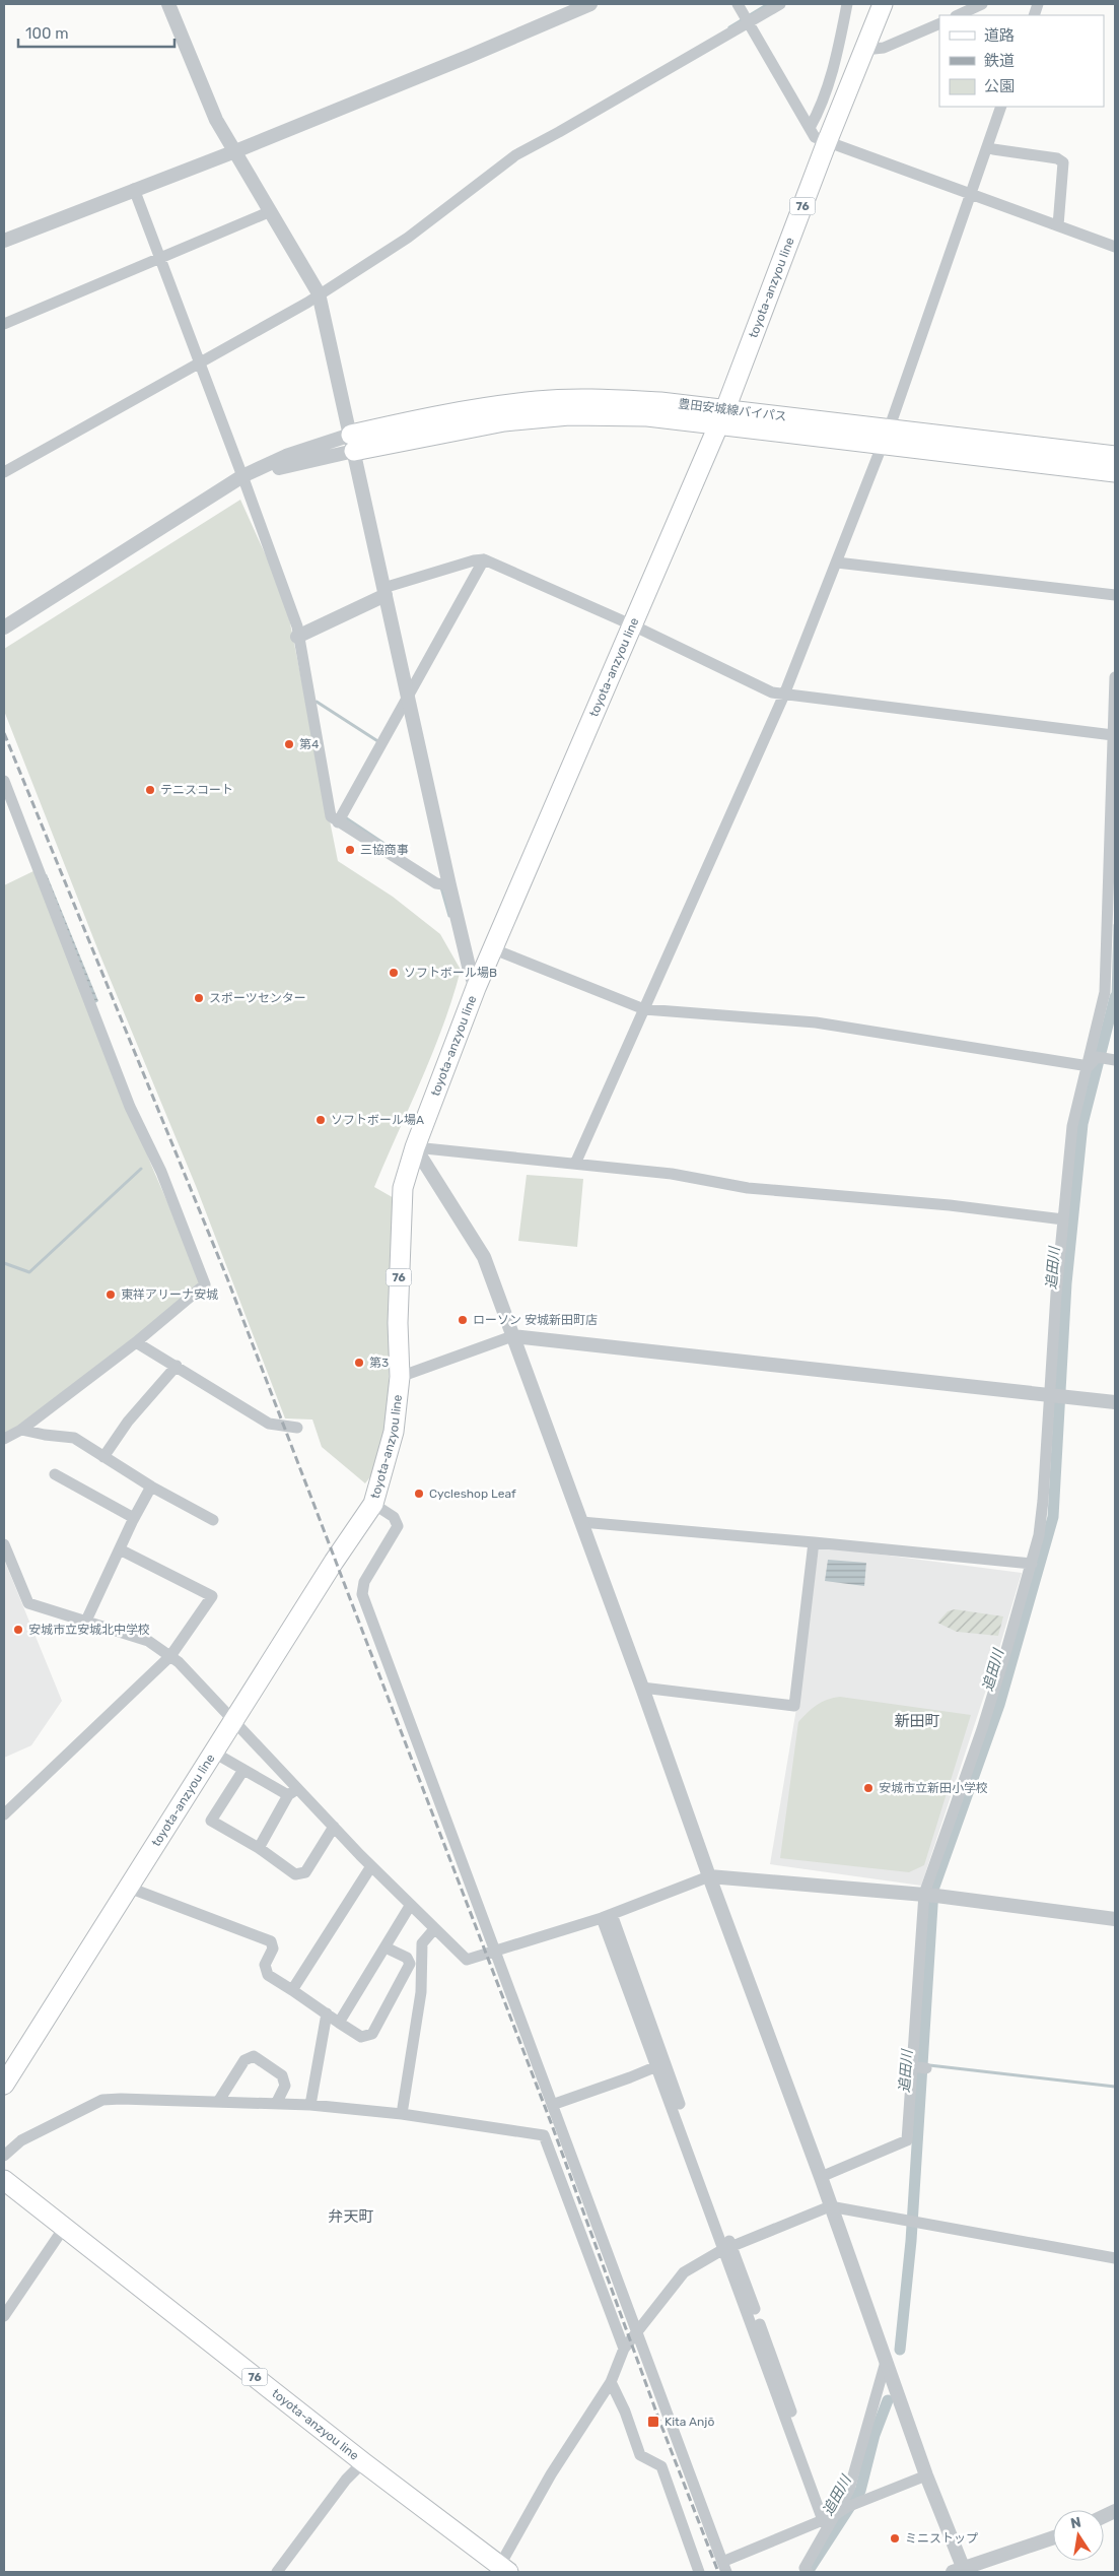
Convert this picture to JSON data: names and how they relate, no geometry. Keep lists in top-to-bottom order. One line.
{"streets":{"main road":["76","toyota-anzyou line","豊田安城線バイパス"]},"crossings":[["toyota-anzyou line","豊田安城線バイパス"]],"districts":["新田町","弁天町"],"water":["追田川"],"places":{"other":["第4","テニスコート","三協商事","ソフトボール場B","スポーツセンター","ソフトボール場A","東祥アリーナ安城","ローソン 安城新田町店","第3","Cycleshop Leaf","安城市立安城北中学校","安城市立新田小学校","ミニストップ"],"transit":["Kita Anjō"]},"legend":["道路","鉄道","公園"],"scale_bar":"100 m","north":"top"}
